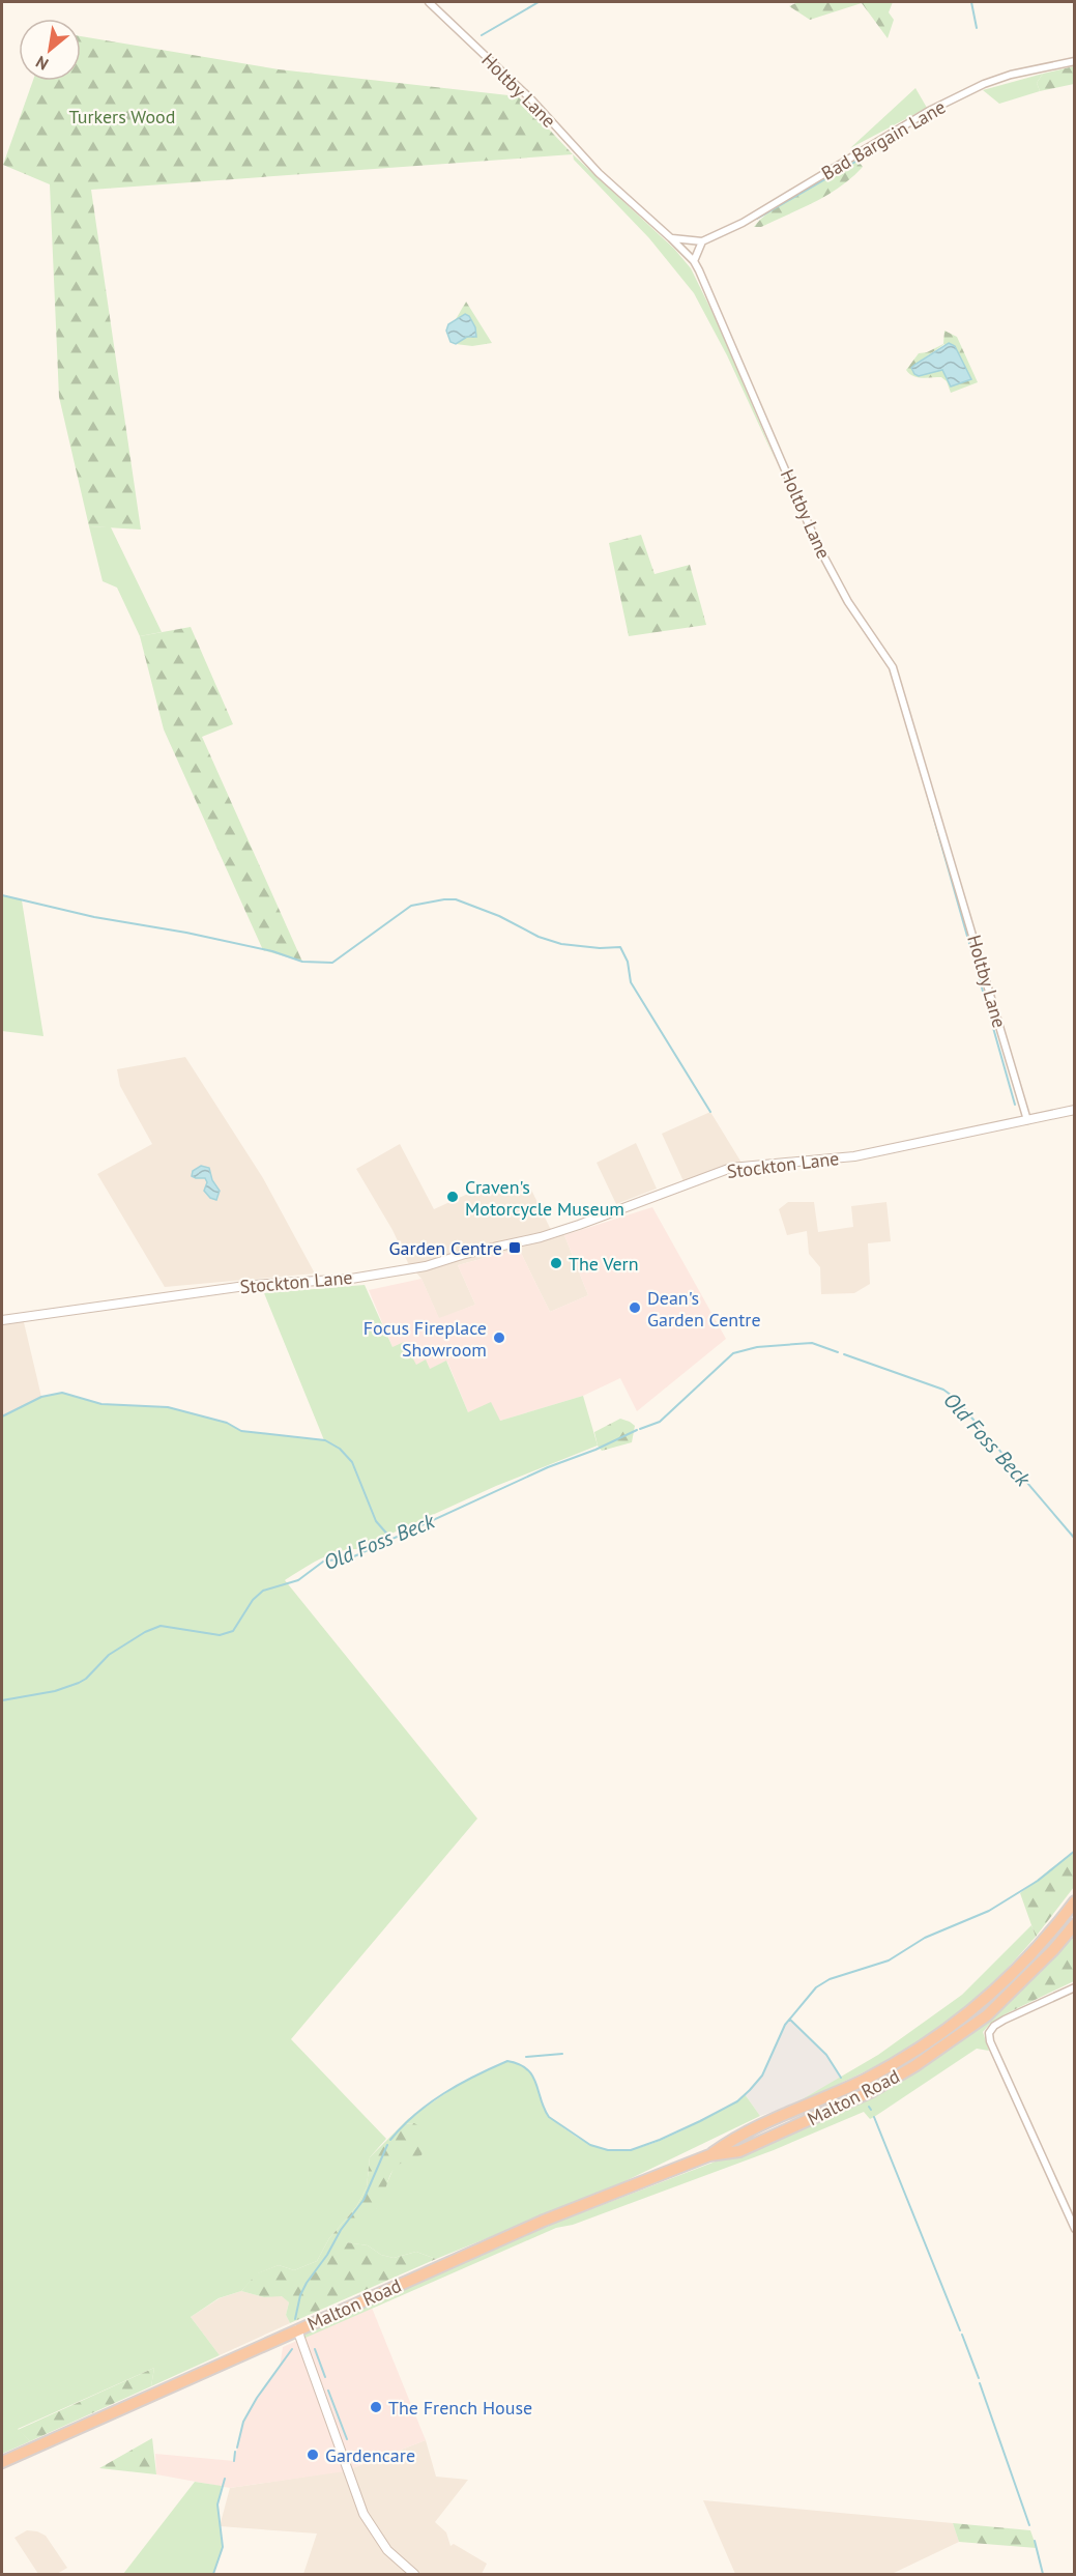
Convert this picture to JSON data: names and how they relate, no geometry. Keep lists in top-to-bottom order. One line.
{"streets":{"highway":["Malton Road"],"street":["Holtby Lane","Bad Bargain Lane","Stockton Lane"]},"crossings":[["Holtby Lane","Stockton Lane"]],"water":["Old Foss Beck"],"parks":["Turkers Wood"],"places":{"other":["Craven's Motorcycle Museum","The Vern","Dean's Garden Centre","Focus Fireplace Showroom","The French House","Gardencare"],"transit":["Garden Centre"]},"north":"bottom left"}
